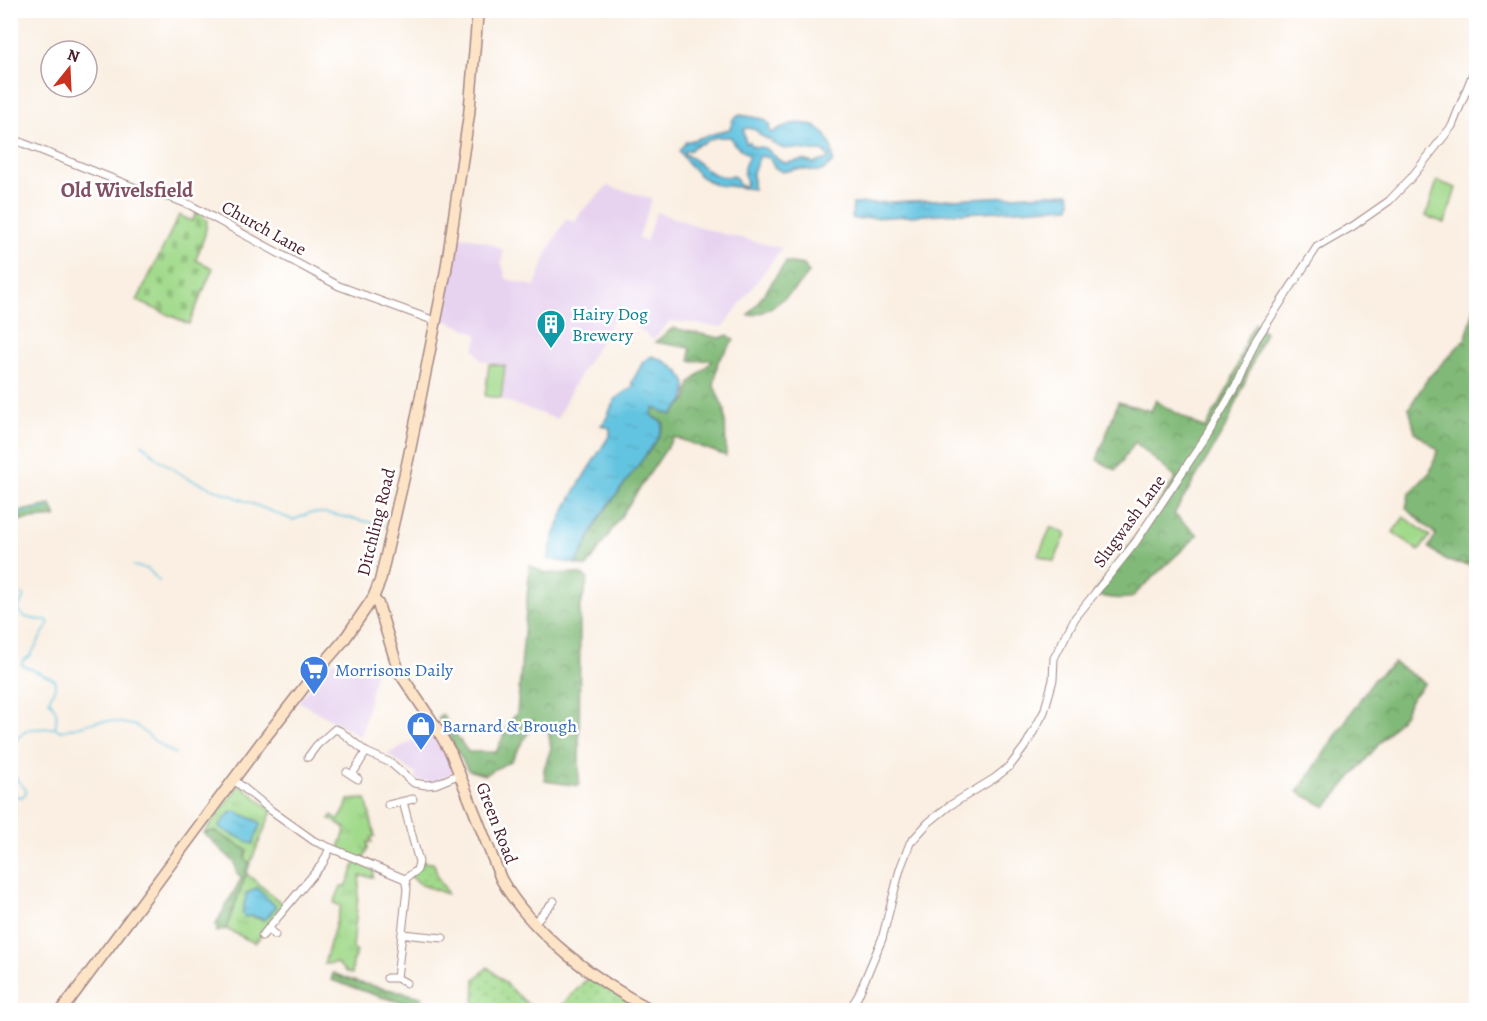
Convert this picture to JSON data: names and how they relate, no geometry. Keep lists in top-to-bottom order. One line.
{"streets":{"main road":["Ditchling Road","Green Road"],"street":["Church Lane","Slugwash Lane"]},"crossings":[["Church Lane","Ditchling Road"],["Ditchling Road","Green Road"]],"districts":["Old Wivelsfield"],"places":{"building":["Hairy Dog Brewery"],"supermarket":["Morrisons Daily"],"shop":["Barnard & Brough"]},"north":"top"}
